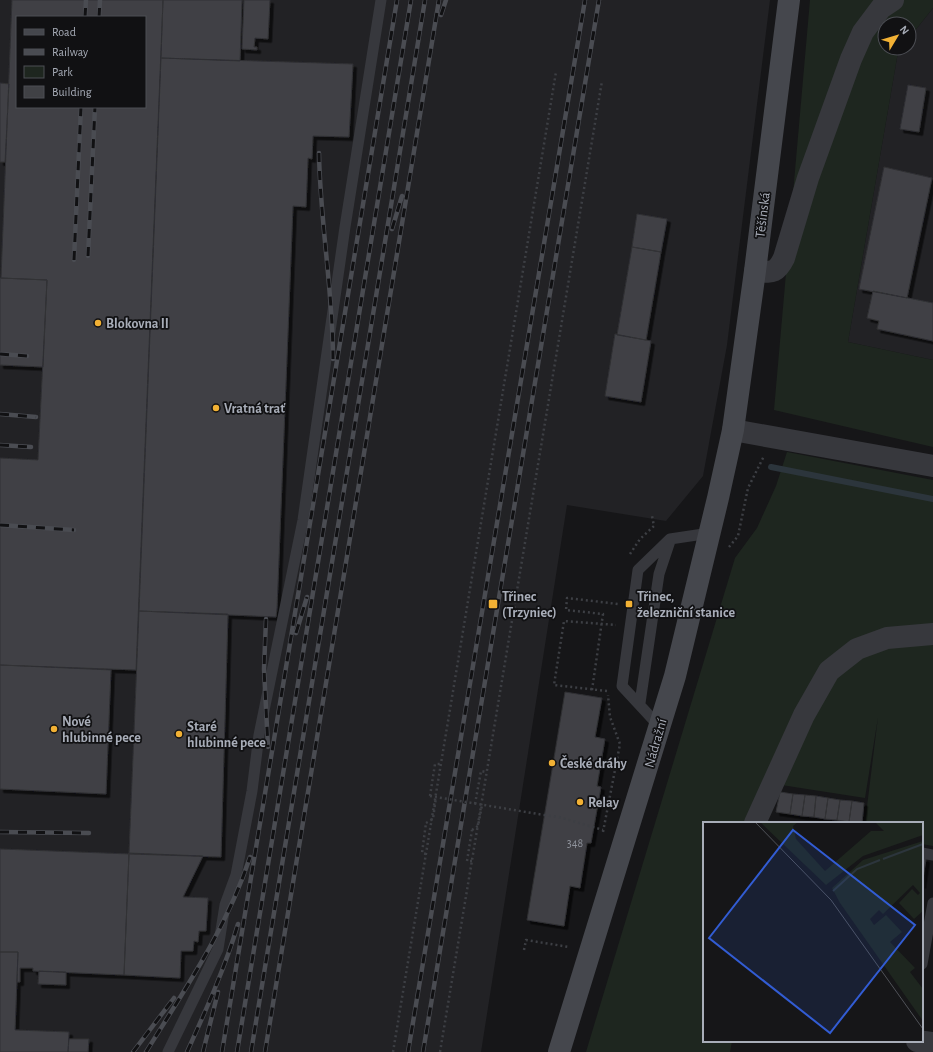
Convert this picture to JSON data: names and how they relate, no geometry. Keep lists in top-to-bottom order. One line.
{"streets":{"main road":["Těšínská","Nádražní"]},"crossings":[["Těšínská","Nádražní"]],"places":{"other":["Blokovna II","Vratná trať","Nové hlubinné pece","Staré hlubinné pece","České dráhy","Relay"],"transit":["Třinec (Trzyniec)","Třinec, železniční stanice"]},"house_numbers":["348"],"legend":["Road","Railway","Park","Building"],"north":"top right"}
